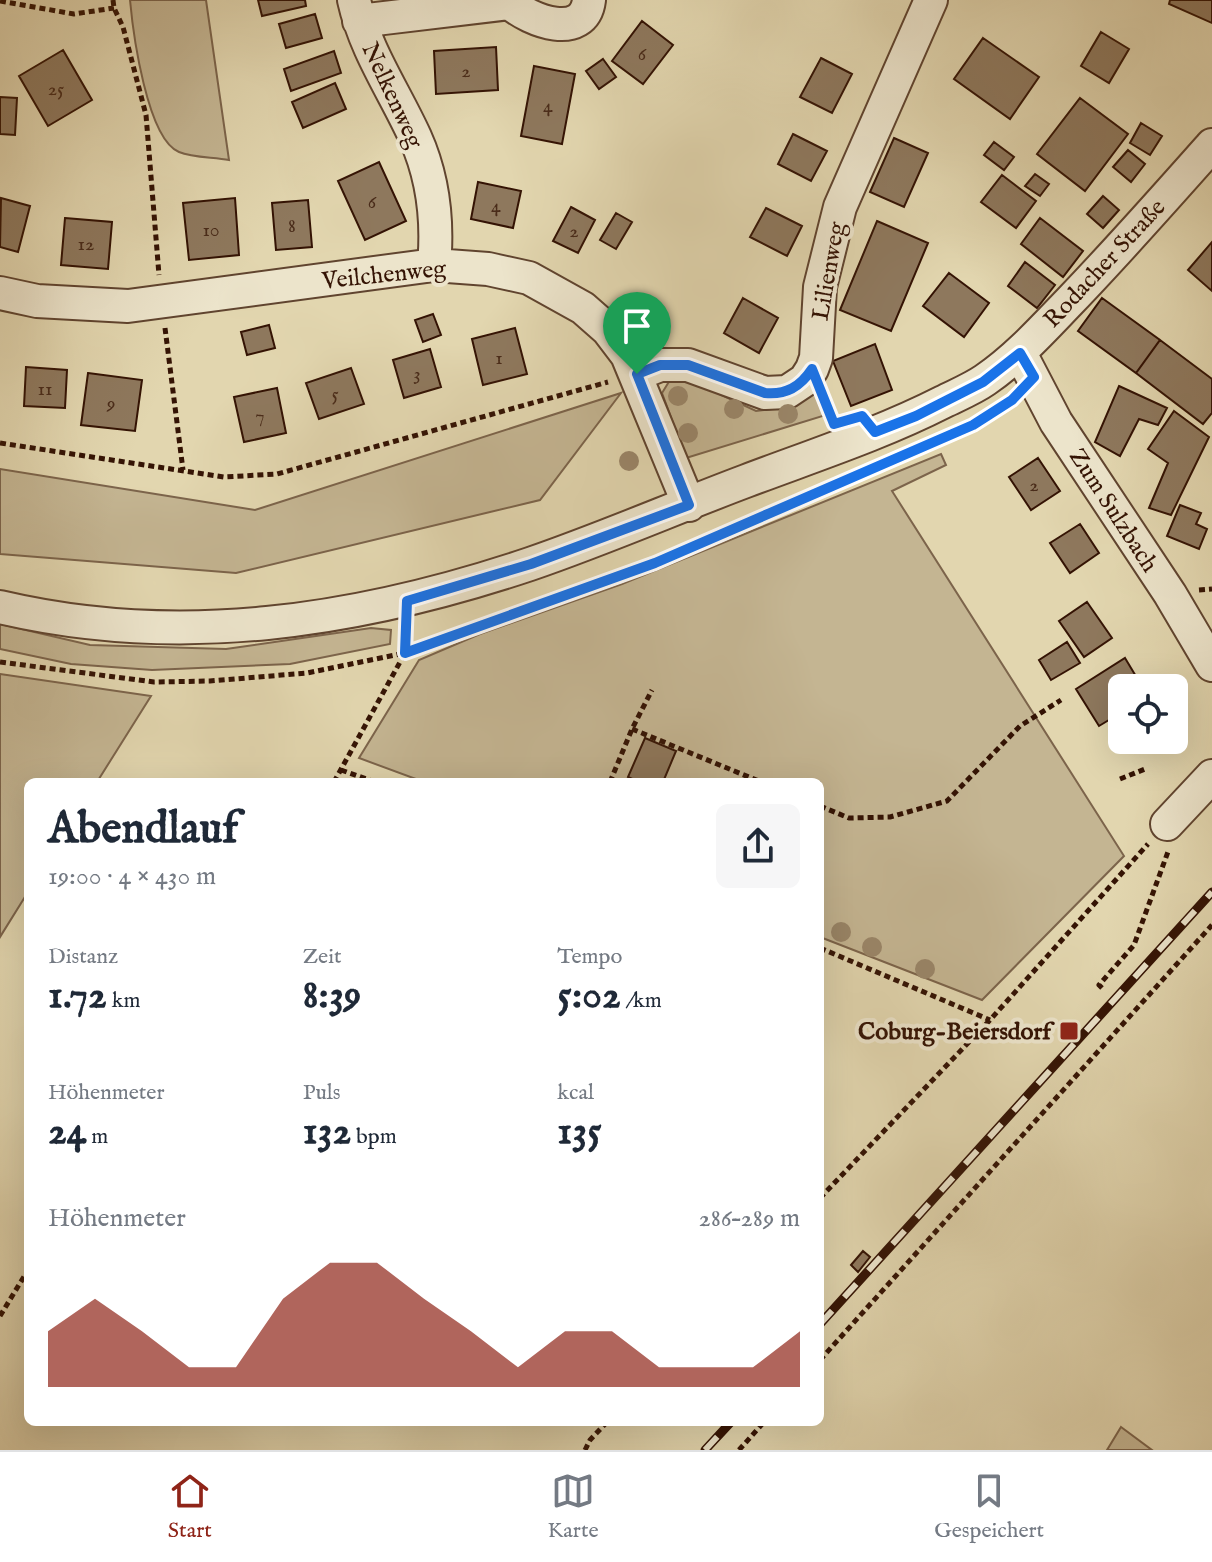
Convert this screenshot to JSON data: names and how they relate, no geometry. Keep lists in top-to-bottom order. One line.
{"streets":{"street":["Nelkenweg","Rodacher Straße","Lilienweg","Veilchenweg","Zum Sulzbach"]},"crossings":[["Nelkenweg","Veilchenweg"],["Rodacher Straße","Veilchenweg"],["Rodacher Straße","Zum Sulzbach"]],"places":{"transit":["Coburg-Beiersdorf"]},"house_numbers":["6","2","25","4","6","4","8","10","2","12","1","3","11","5","9","7","2"],"page":{"heading":["Abendlauf","19:00 · 4 × 430 m"],"stats":[["Distanz","1.72 km"],["Zeit","8:39"],["Tempo","5:02 /km"],["Höhenmeter","24 m"],["Puls","132 bpm"],["kcal","135"]],"chart":["Höhenmeter","286–289 m"],"tabs":["Start","Karte","Gespeichert"]}}
